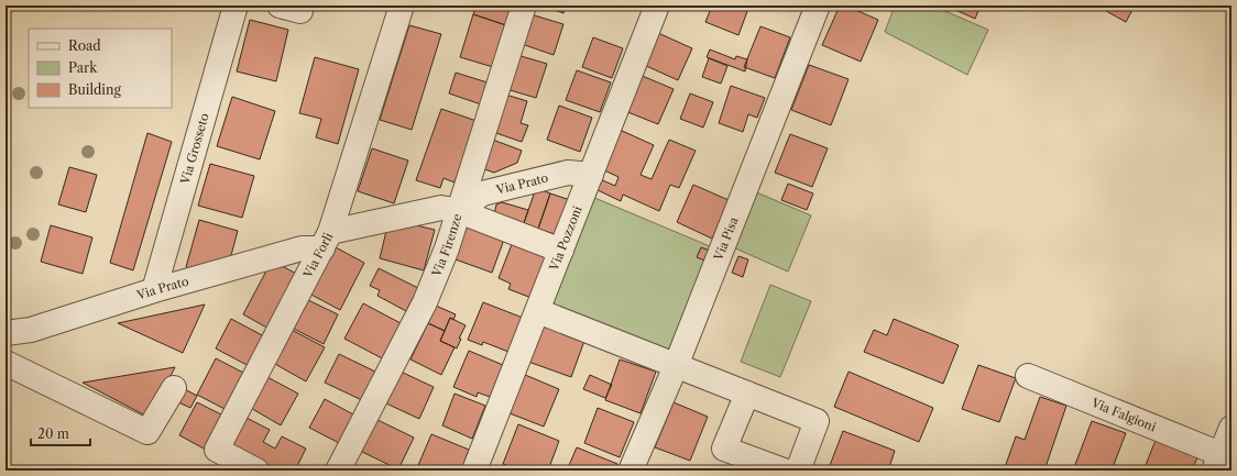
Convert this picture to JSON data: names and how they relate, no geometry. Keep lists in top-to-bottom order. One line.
{"streets":{"street":["Via Grosseto","Via Prato","Via Pozzoni","Via Pisa","Via Firenze","Via Forlì","Via Falgioni"]},"crossings":[["Via Grosseto","Via Prato"],["Via Prato","Via Pozzoni"],["Via Prato","Via Firenze"],["Via Prato","Via Forlì"]],"legend":["Road","Park","Building"],"scale_bar":"20 m"}
